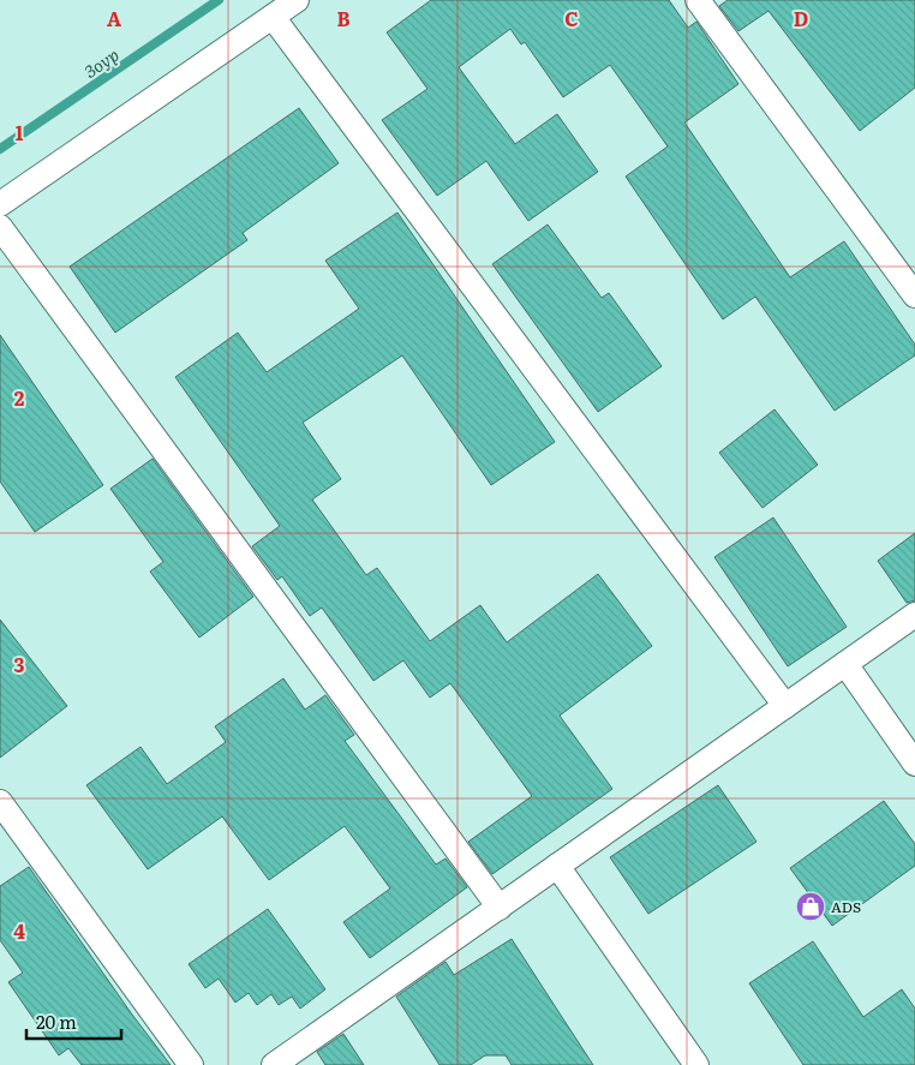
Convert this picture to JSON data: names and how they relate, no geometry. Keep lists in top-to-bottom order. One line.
{"water":["Зоур"],"places":{"shop":["ADS"]},"scale_bar":"20 m","grid":{"columns":["A","B","C","D"],"rows":["1","2","3","4"]}}
